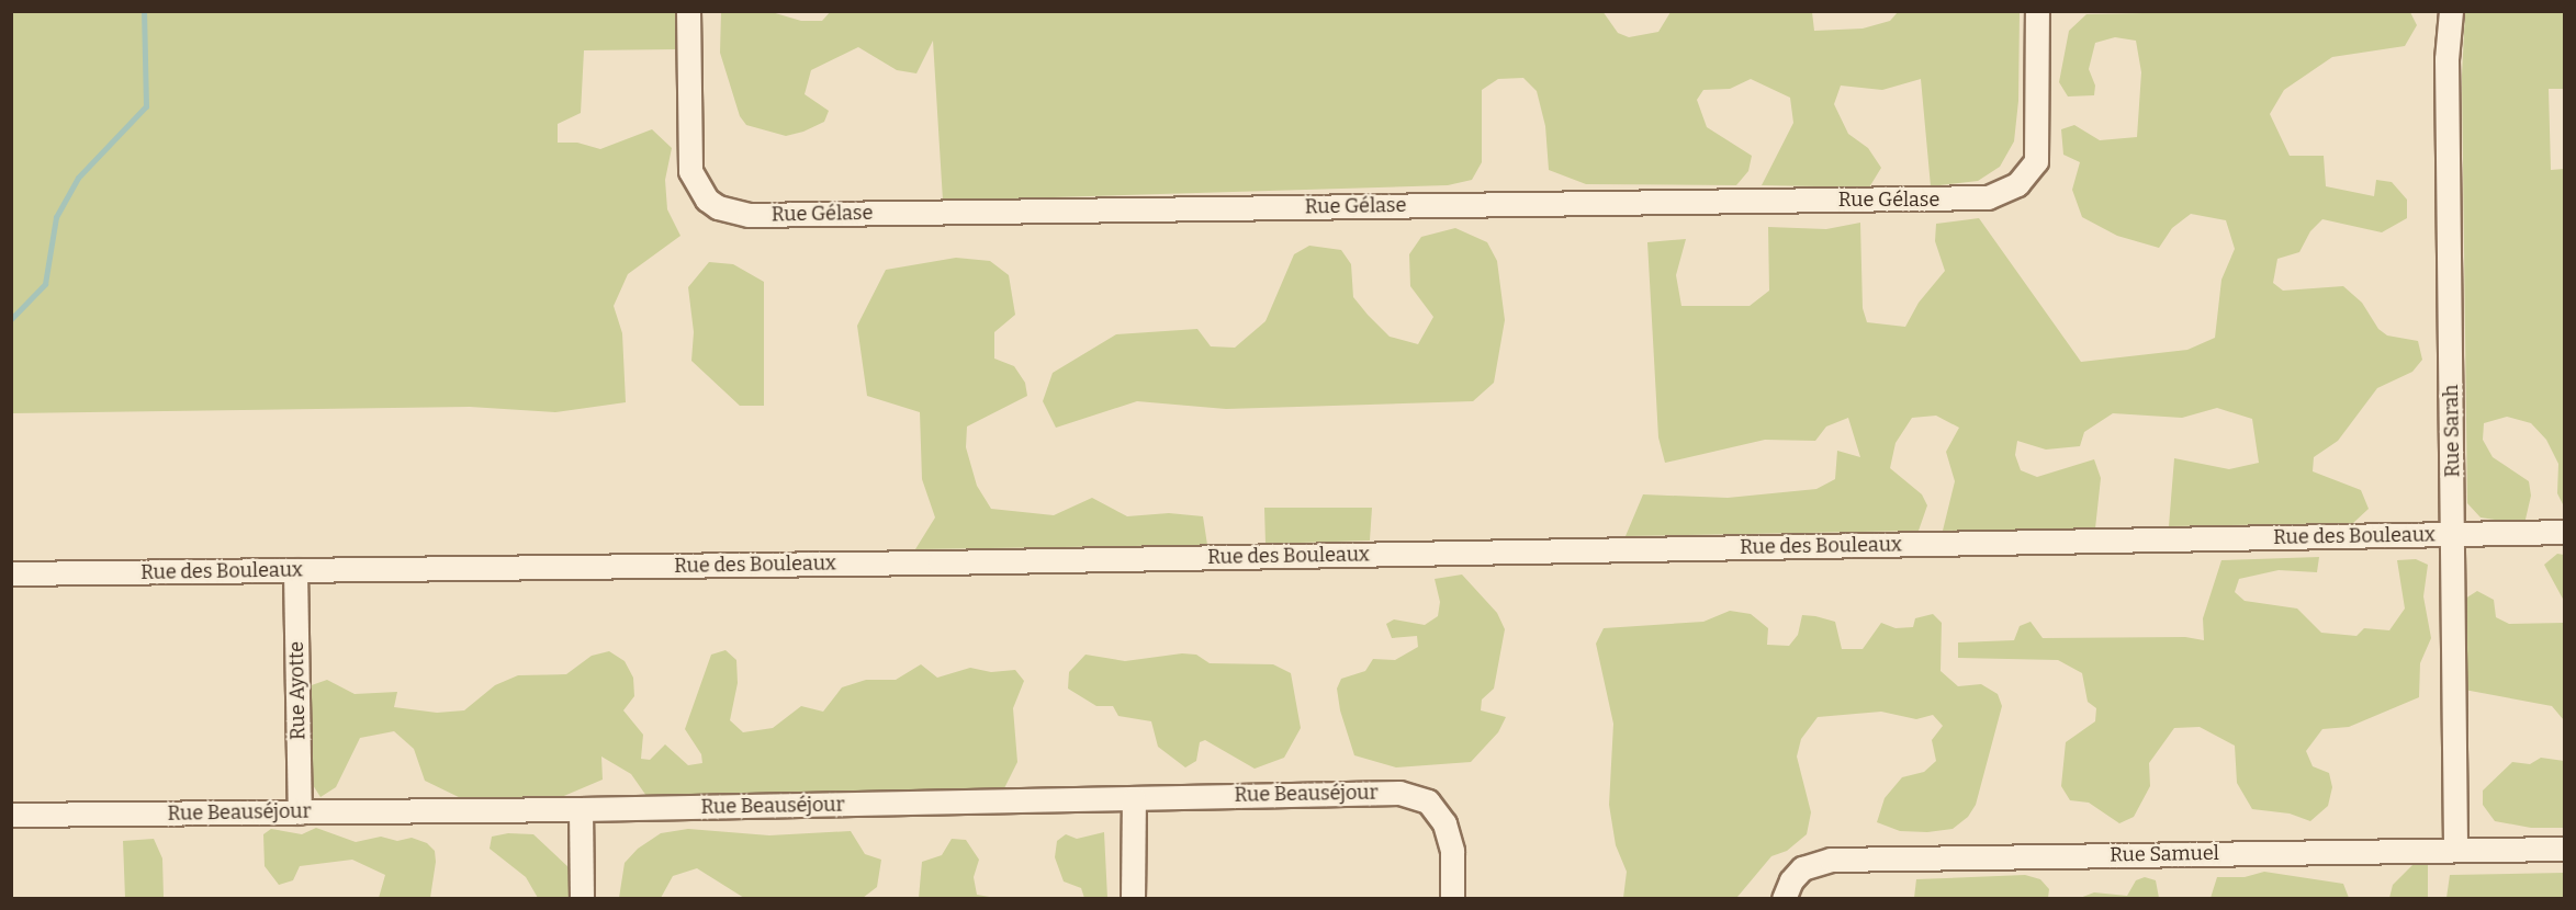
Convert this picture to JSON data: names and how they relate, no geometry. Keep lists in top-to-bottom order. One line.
{"streets":{"street":["Rue Gélase","Rue Sarah","Rue des Bouleaux","Rue Ayotte","Rue Beauséjour","Rue Samuel"]},"crossings":[["Rue Sarah","Rue des Bouleaux"],["Rue Sarah","Rue Samuel"],["Rue des Bouleaux","Rue Ayotte"],["Rue Ayotte","Rue Beauséjour"]]}
